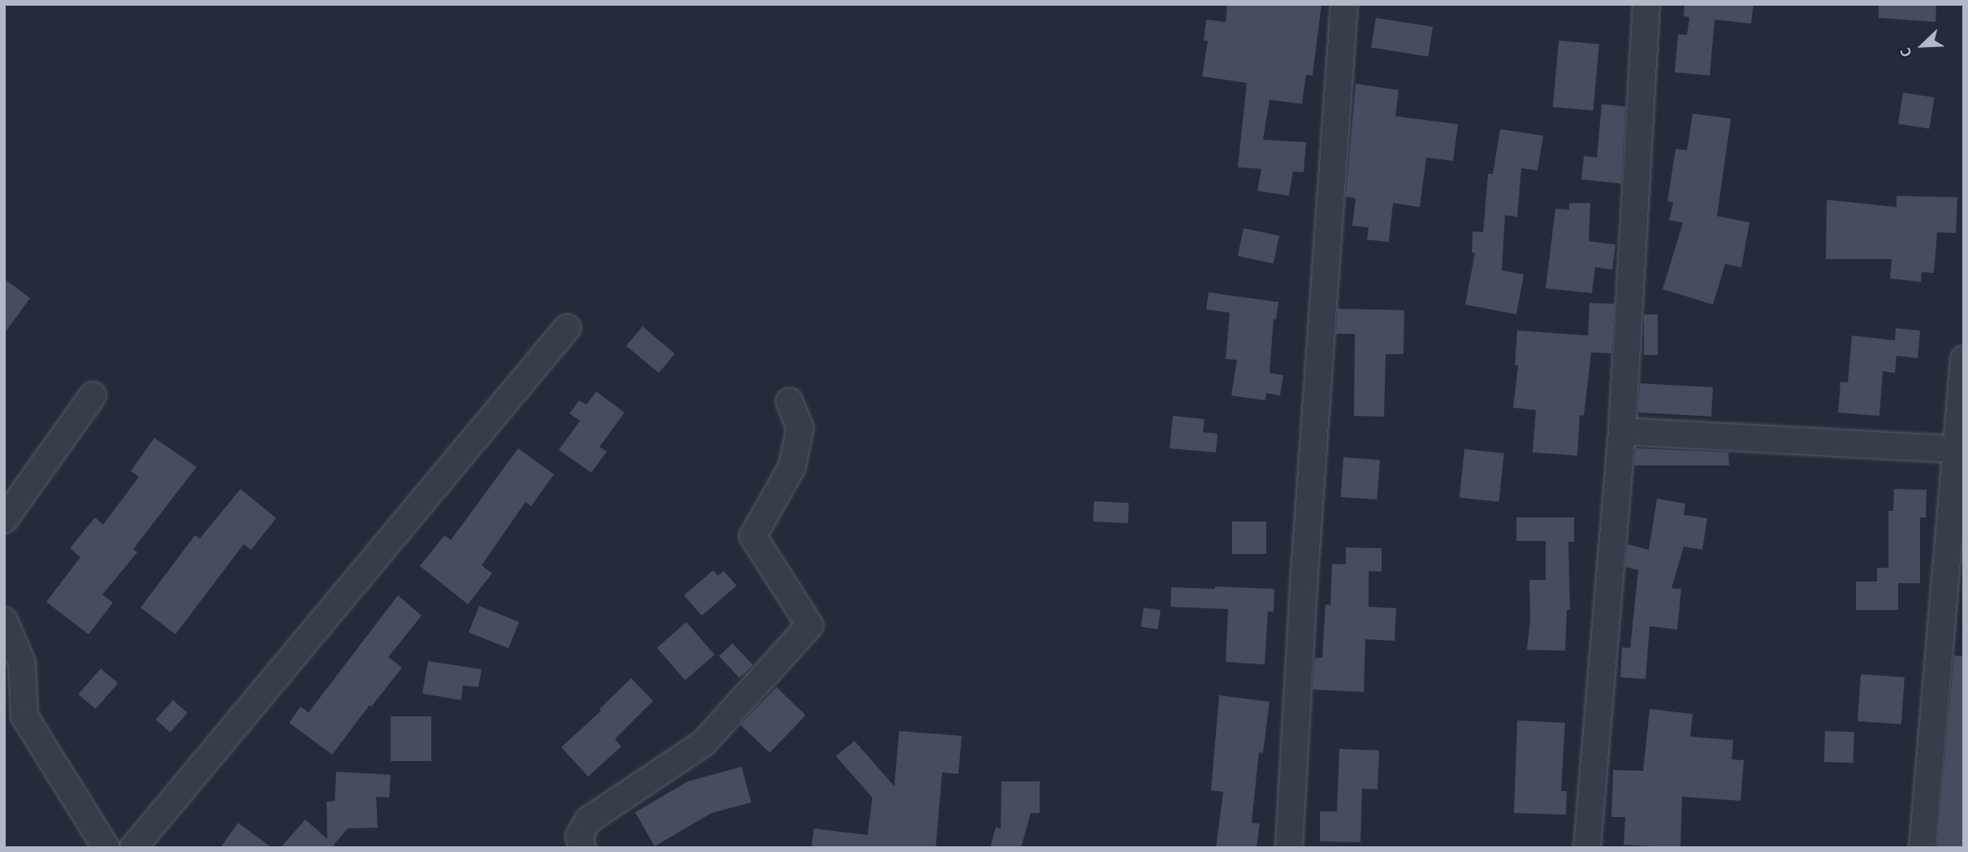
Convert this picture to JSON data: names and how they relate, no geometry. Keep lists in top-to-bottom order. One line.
{"north":"bottom left"}
